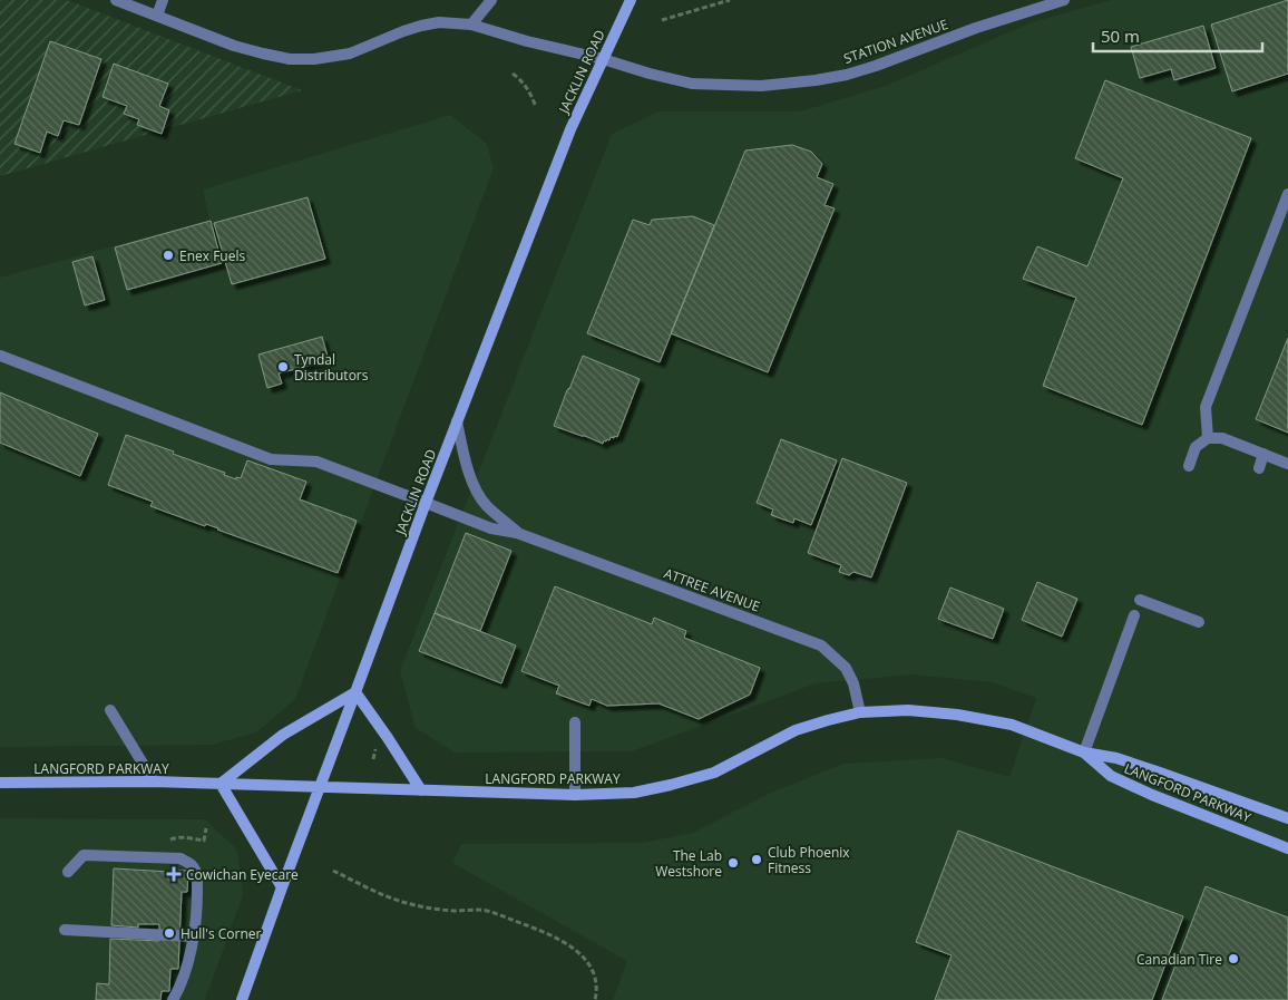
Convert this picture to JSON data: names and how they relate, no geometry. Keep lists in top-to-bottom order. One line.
{"streets":{"main road":["JACKLIN ROAD","LANGFORD PARKWAY"],"street":["STATION AVENUE","ATTREE AVENUE"]},"crossings":[["STATION AVENUE","JACKLIN ROAD"],["JACKLIN ROAD","ATTREE AVENUE"],["JACKLIN ROAD","LANGFORD PARKWAY"],["ATTREE AVENUE","LANGFORD PARKWAY"]],"places":{"other":["Enex Fuels","Tyndal Distributors","Club Phoenix Fitness","The Lab Westshore","Hull's Corner","Canadian Tire"],"health":["Cowichan Eyecare"]},"scale_bar":"50 m"}
